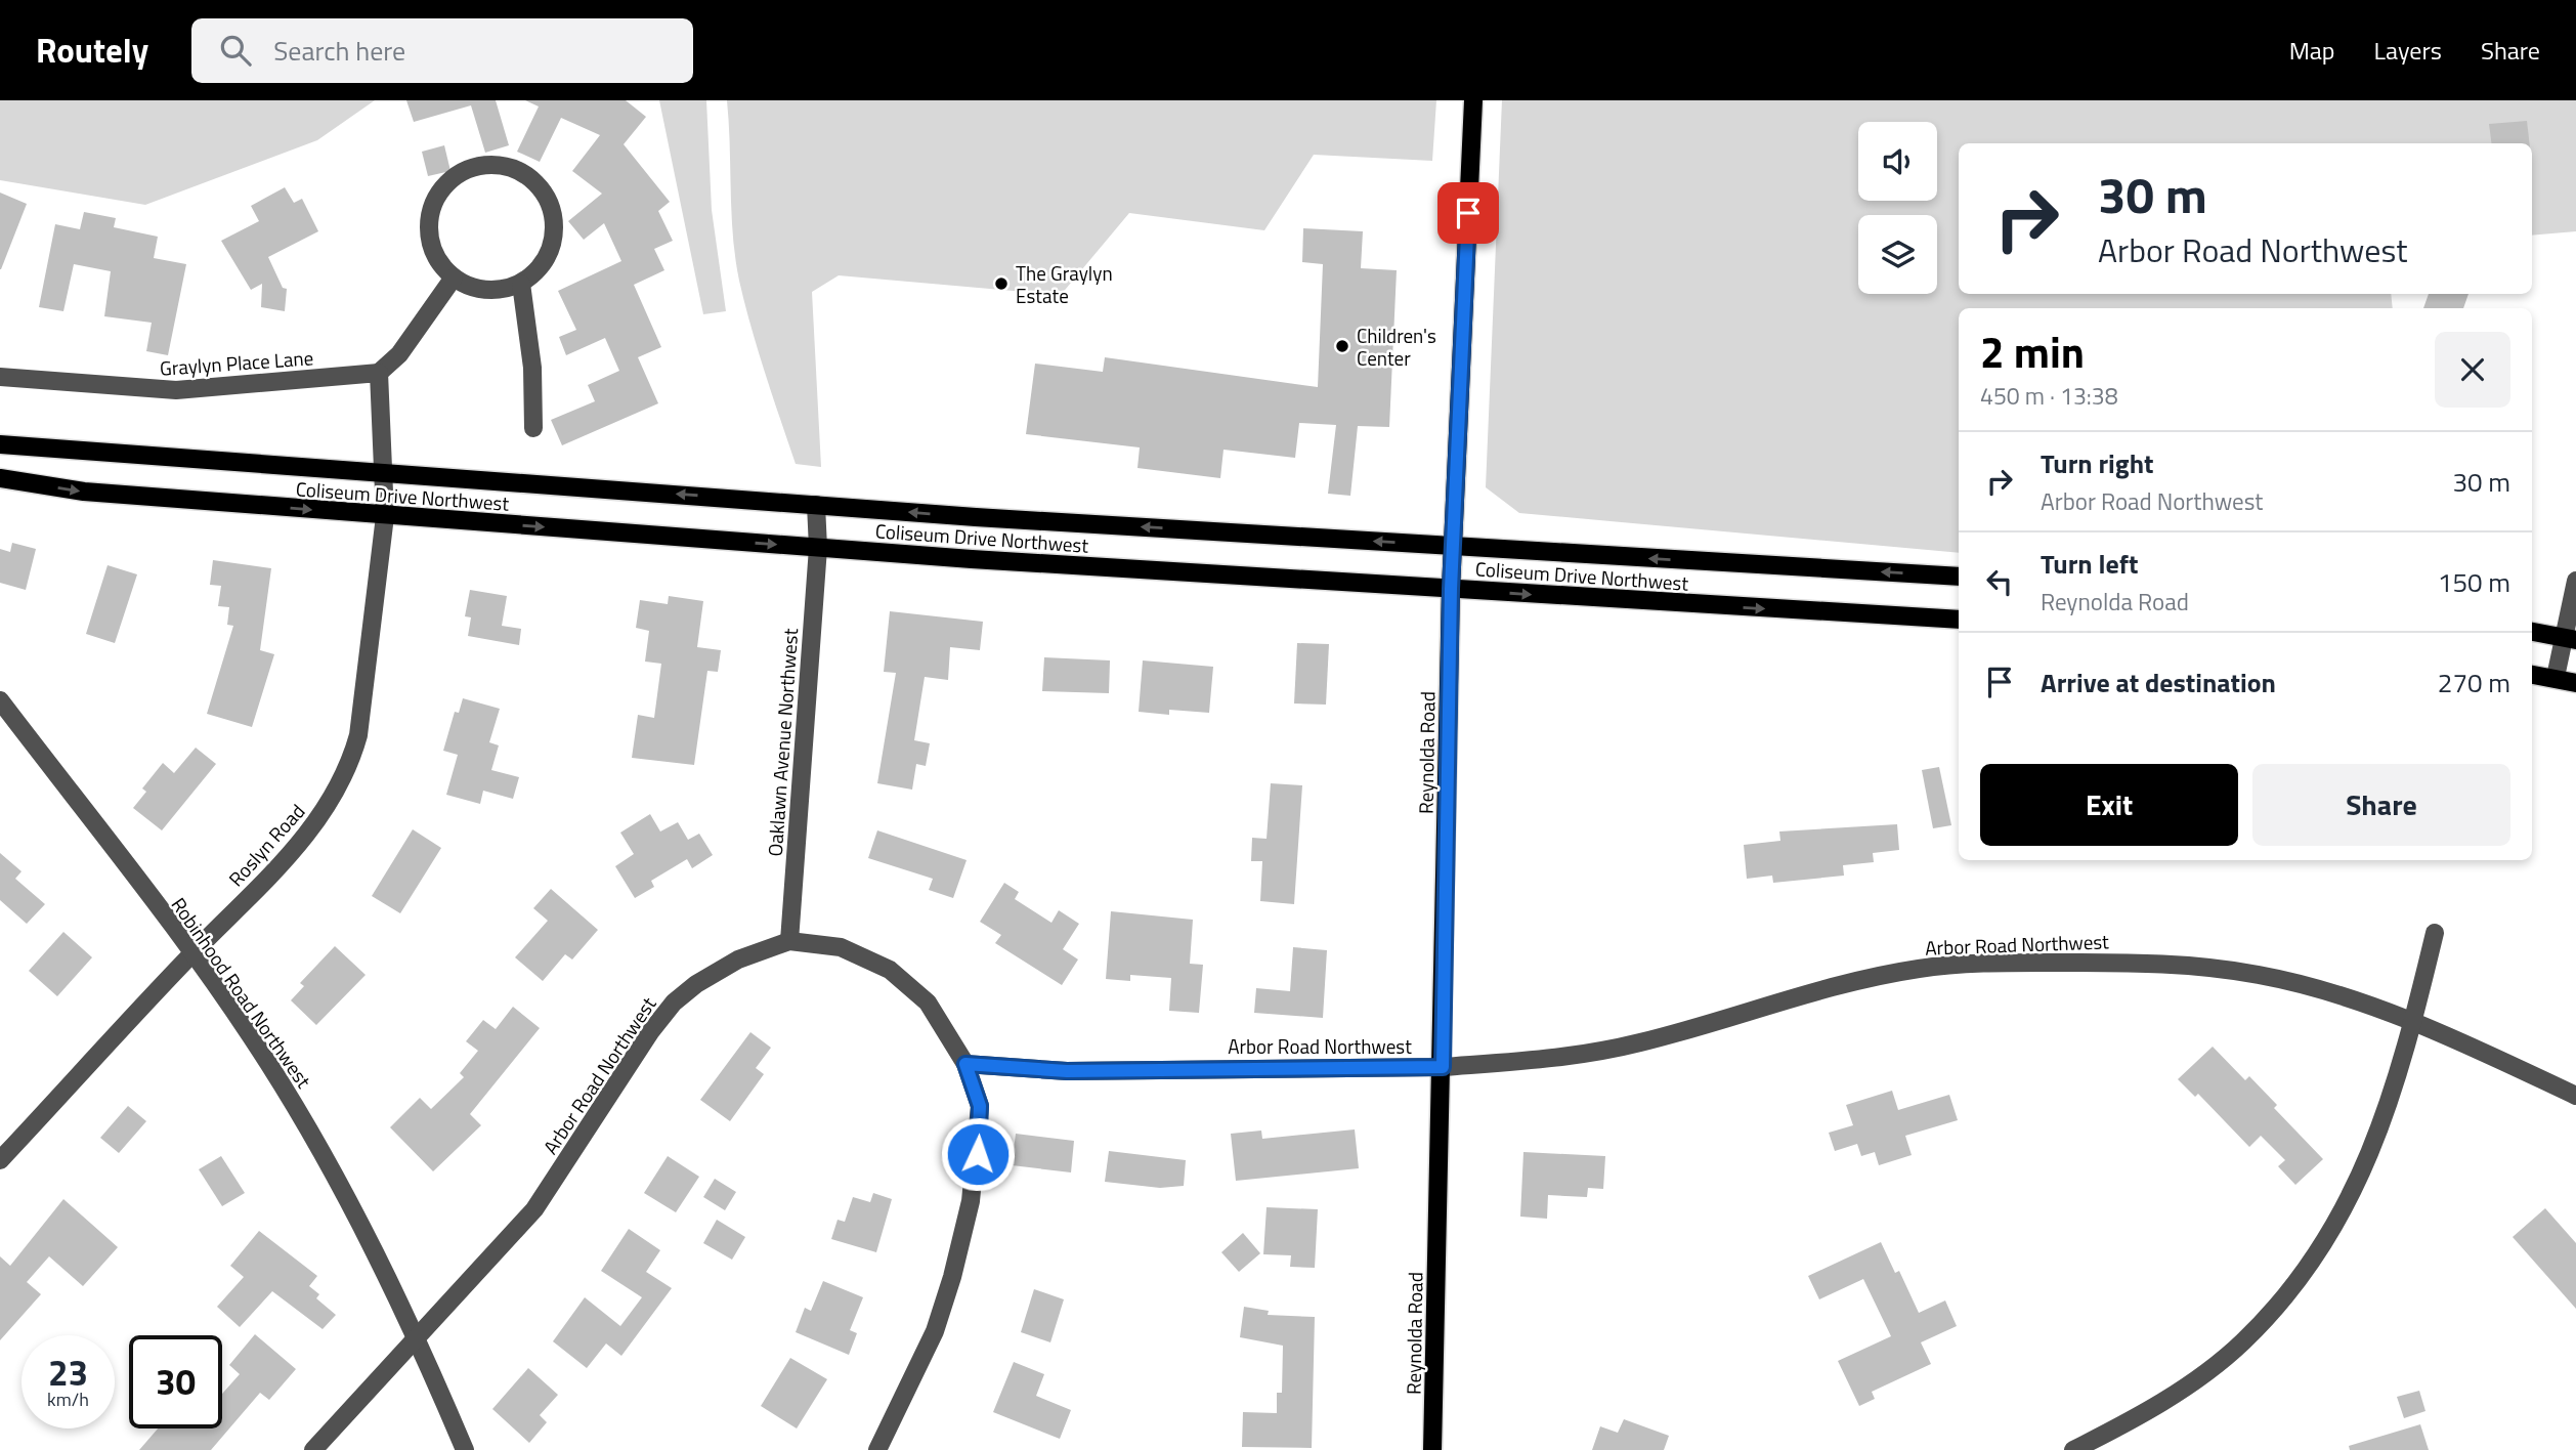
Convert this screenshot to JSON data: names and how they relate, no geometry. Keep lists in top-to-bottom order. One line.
{"streets":{"main road":["Coliseum Drive Northwest","Reynolda Road"],"street":["Graylyn Place Lane","Oaklawn Avenue Northwest","Roslyn Road","Arbor Road Northwest","Robinhood Road Northwest"]},"crossings":[["Coliseum Drive Northwest","Oaklawn Avenue Northwest"],["Coliseum Drive Northwest","Reynolda Road"],["Coliseum Drive Northwest","Roslyn Road"],["Oaklawn Avenue Northwest","Arbor Road Northwest"],["Reynolda Road","Arbor Road Northwest"],["Roslyn Road","Robinhood Road Northwest"],["Arbor Road Northwest","Robinhood Road Northwest"]],"places":["The Graylyn Estate","Children's Center"],"page":{"header":"Routely","search":"Search here","nav":["Map","Layers","Share"],"turn":["30 m","Arbor Road Northwest"],"heading":["2 min","450 m · 13:38"],"list":[{"name":"Turn right","note":"Arbor Road Northwest","value":"30 m"},{"name":"Turn left","note":"Reynolda Road","value":"150 m"},{"name":"Arrive at destination","value":"270 m"}],"buttons":["Exit","Share"],"speed":"23 km/h","limit":"30"}}
